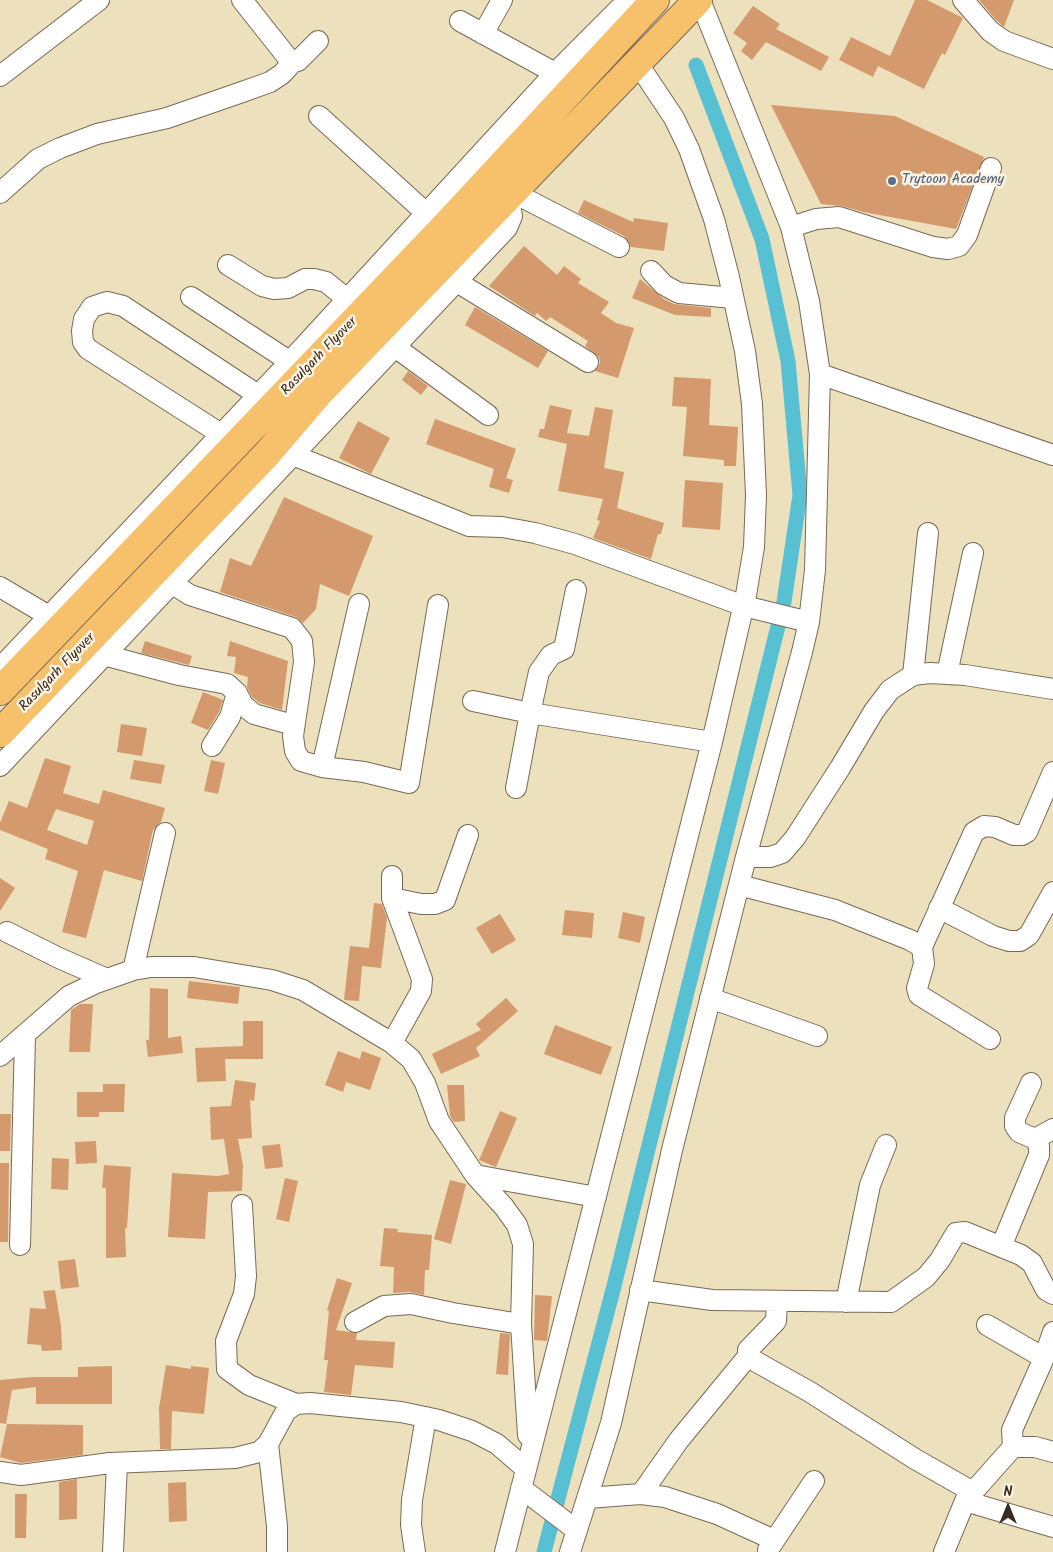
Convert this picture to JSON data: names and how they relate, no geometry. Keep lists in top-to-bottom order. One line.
{"streets":{"highway":["Rasulgarh Flyover"]},"places":["Trytoon Academy"],"north":"top"}
